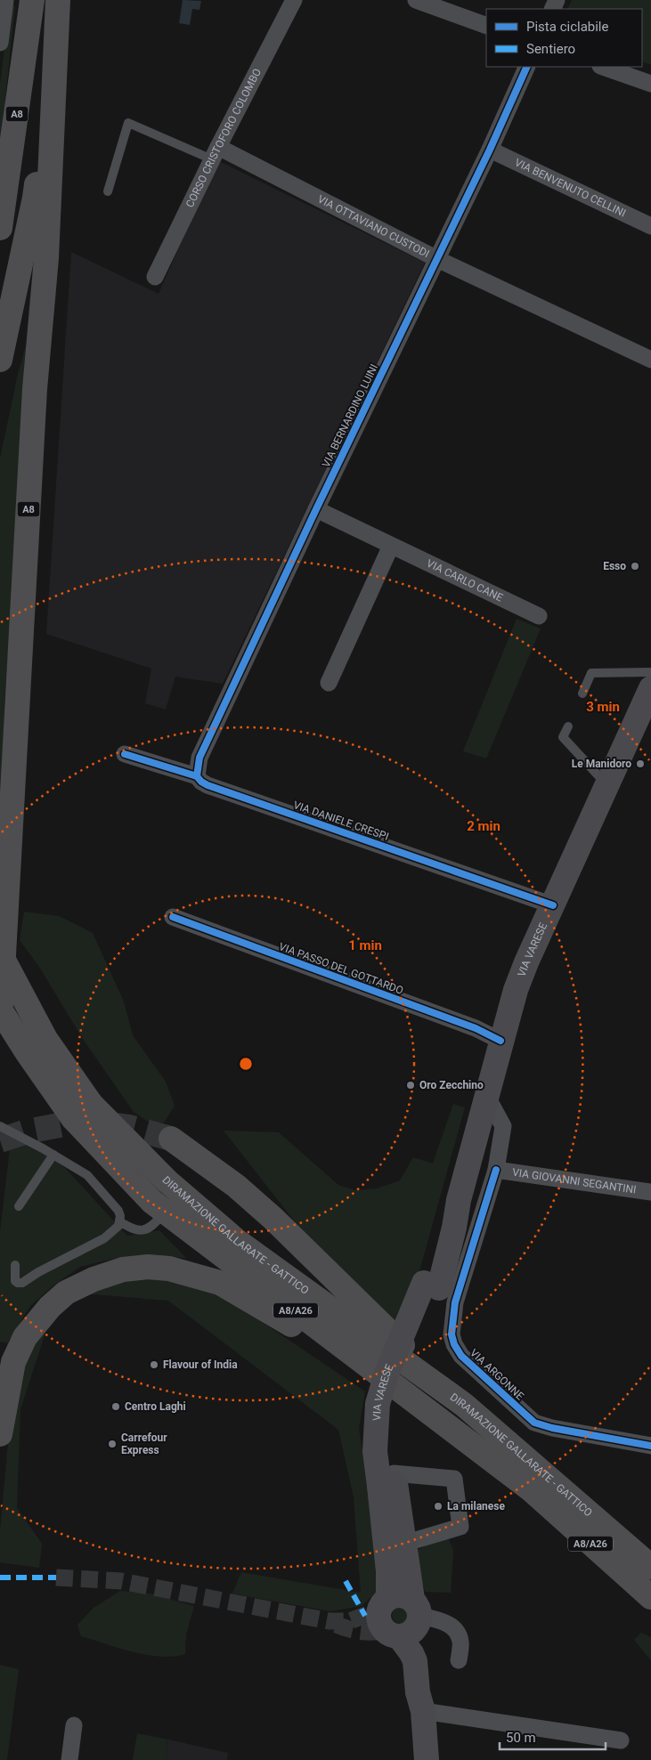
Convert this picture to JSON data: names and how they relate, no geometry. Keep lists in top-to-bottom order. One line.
{"streets":{"highway":["A8","DIRAMAZIONE GALLARATE - GATTICO","A8/A26"],"main road":["VIA VARESE"],"street":["CORSO CRISTOFORO COLOMBO","VIA BENVENUTO CELLINI","VIA OTTAVIANO CUSTODI","VIA BERNARDINO LUINI","VIA CARLO CANE","VIA DANIELE CRESPI","VIA PASSO DEL GOTTARDO","VIA GIOVANNI SEGANTINI","VIA ARGONNE"]},"crossings":[["CORSO CRISTOFORO COLOMBO","VIA OTTAVIANO CUSTODI"],["VIA BENVENUTO CELLINI","VIA BERNARDINO LUINI"],["VIA OTTAVIANO CUSTODI","VIA BERNARDINO LUINI"],["VIA BERNARDINO LUINI","VIA CARLO CANE"],["VIA BERNARDINO LUINI","VIA DANIELE CRESPI"],["VIA DANIELE CRESPI","VIA VARESE"],["VIA VARESE","VIA PASSO DEL GOTTARDO"],["VIA VARESE","VIA GIOVANNI SEGANTINI"],["VIA GIOVANNI SEGANTINI","VIA ARGONNE"]],"places":["Esso","Le Manidoro","Oro Zecchino","Flavour of India","Centro Laghi","Carrefour Express","La milanese"],"legend":["Pista ciclabile","Sentiero"],"scale_bar":"50 m","rings":["3 min","2 min","1 min"]}
